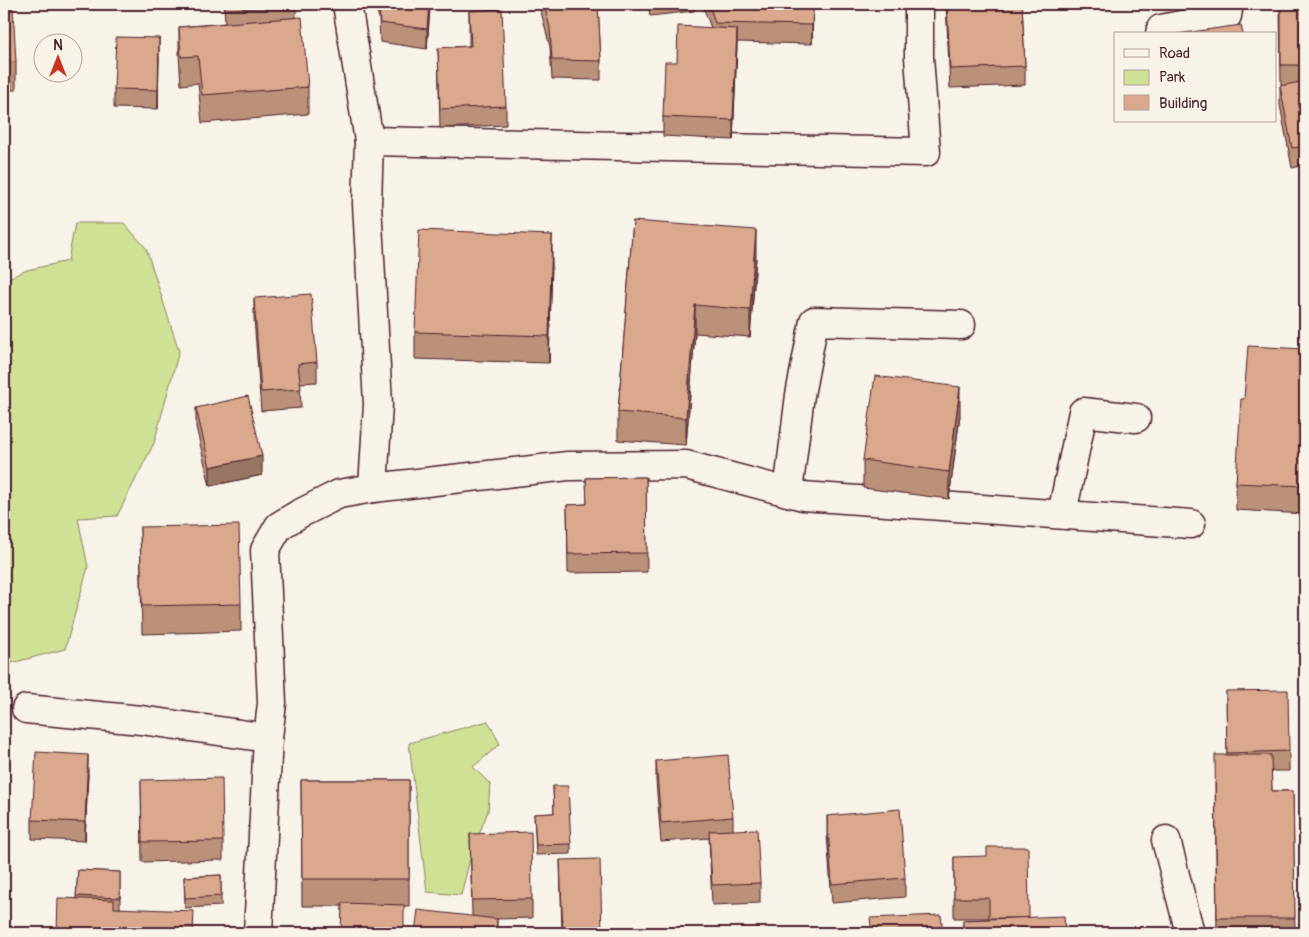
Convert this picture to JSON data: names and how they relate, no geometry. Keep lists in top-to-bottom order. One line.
{"legend":["Road","Park","Building"],"north":"top"}
